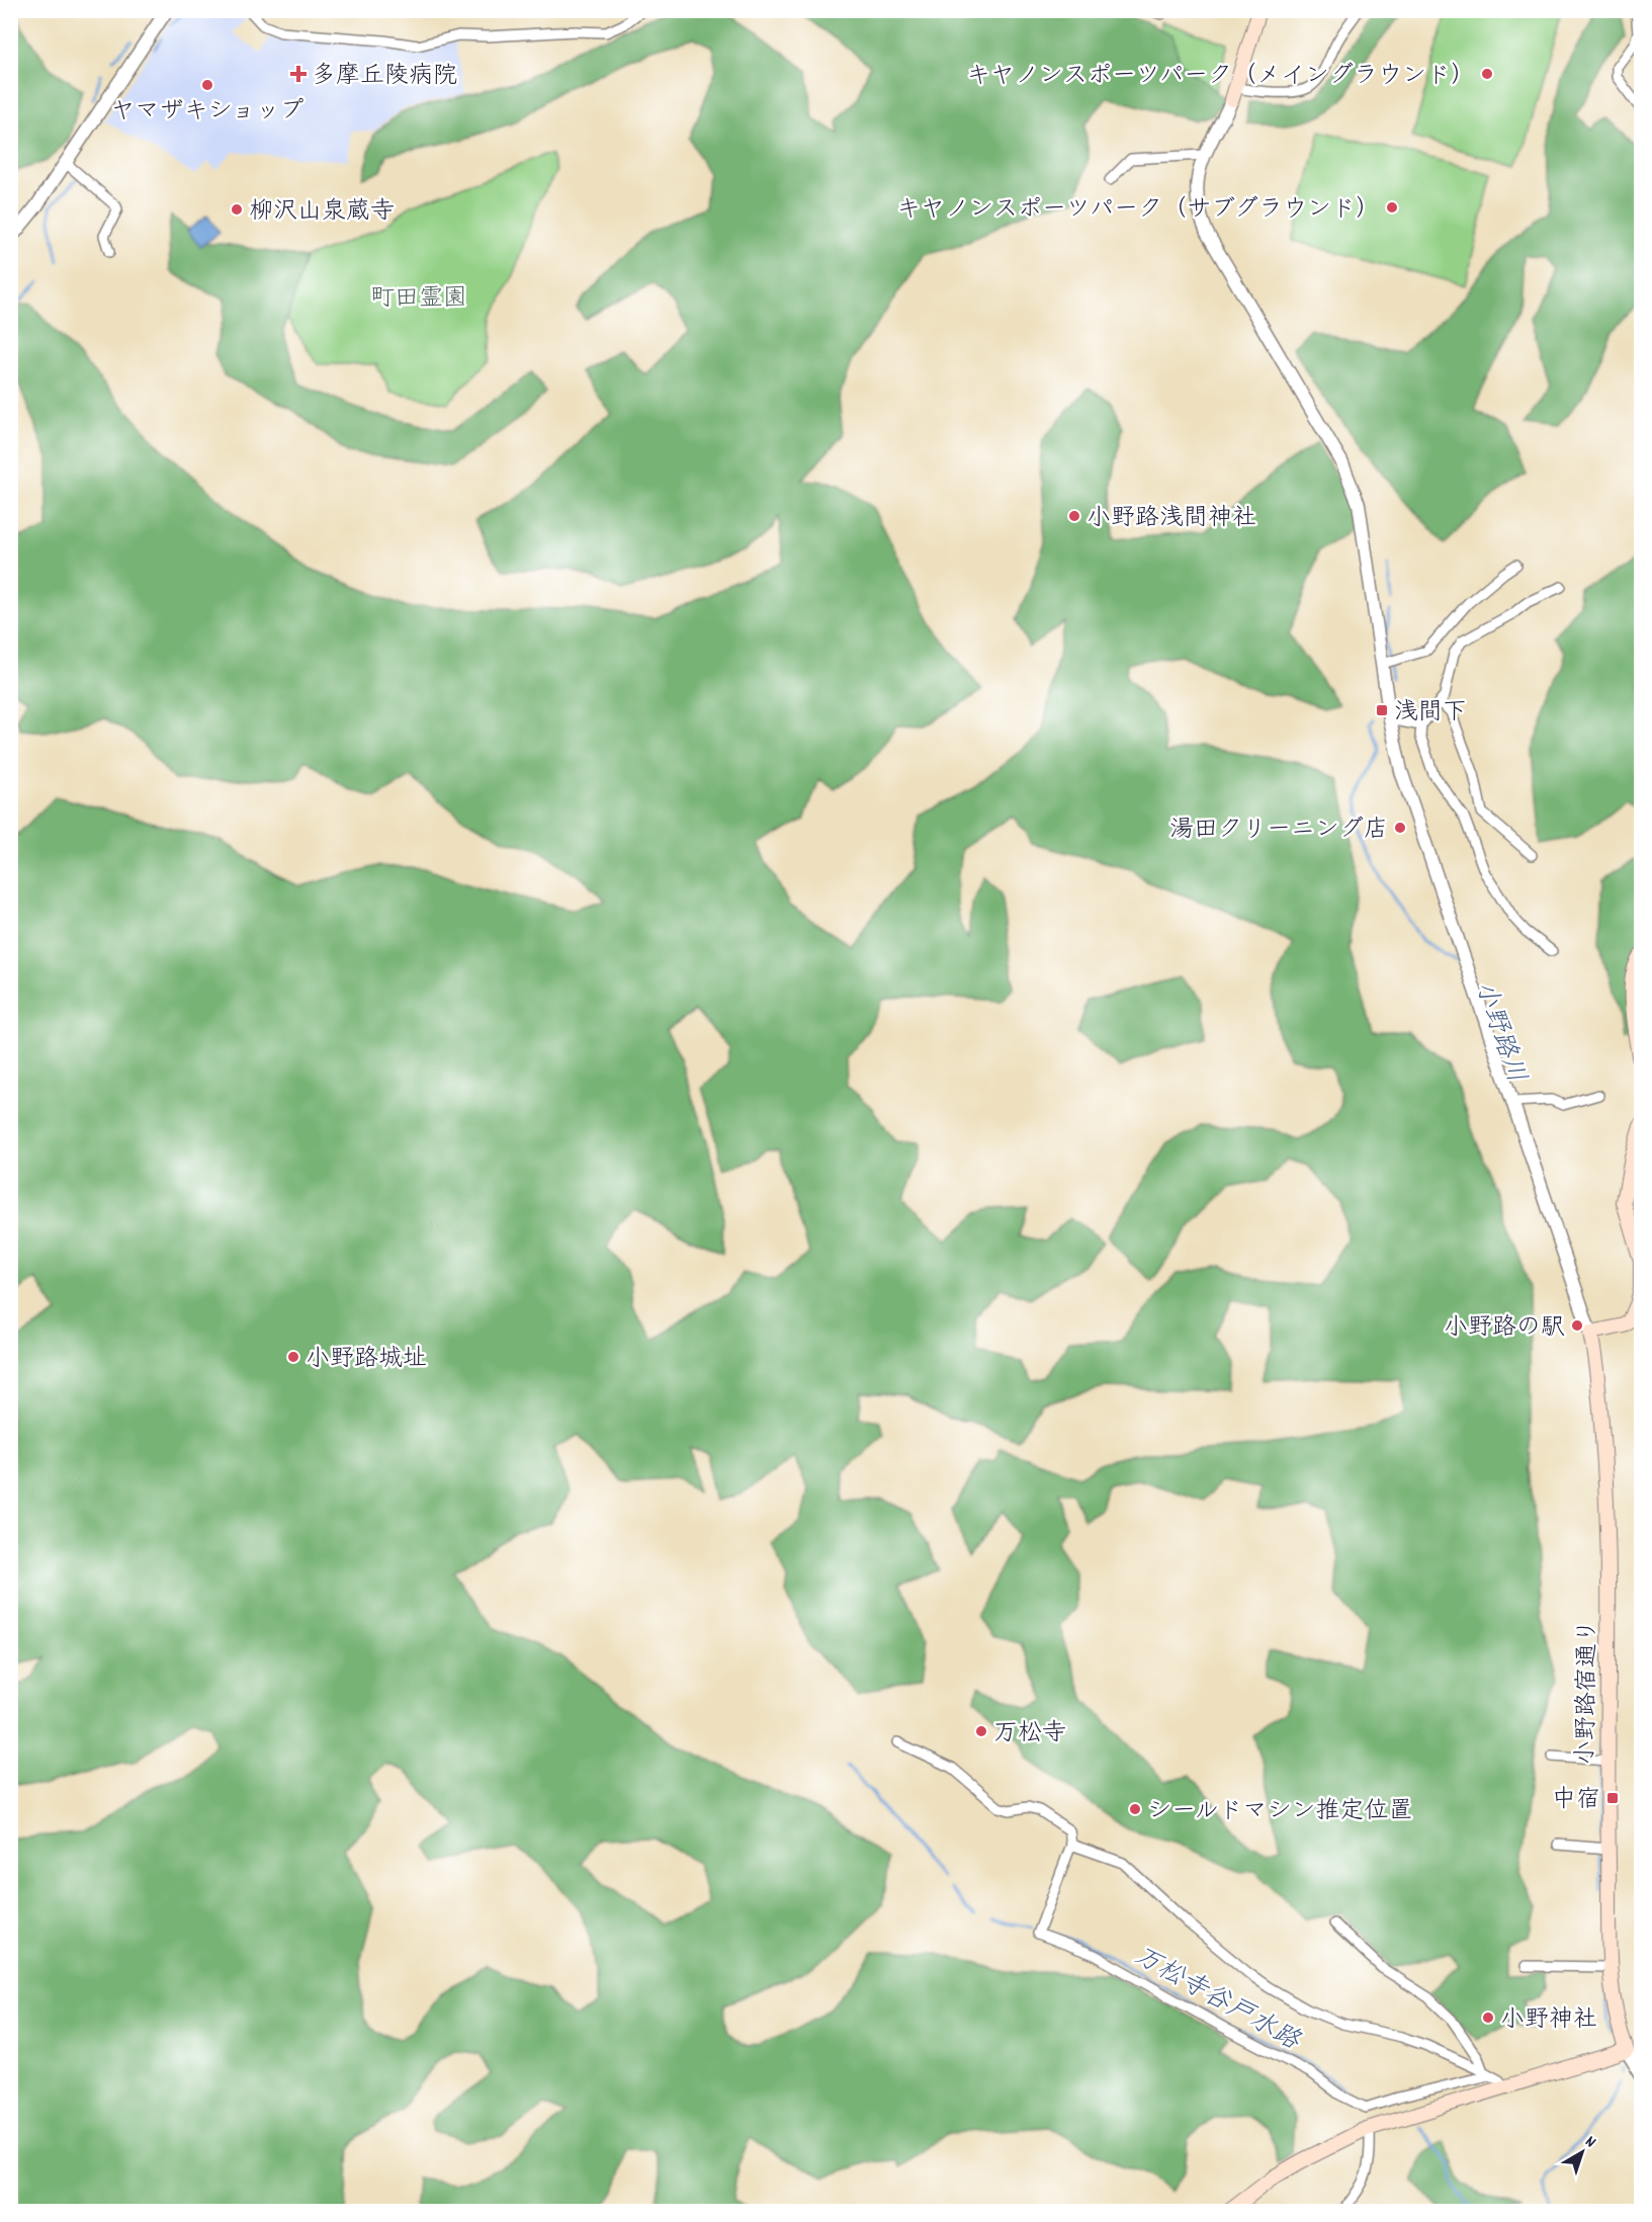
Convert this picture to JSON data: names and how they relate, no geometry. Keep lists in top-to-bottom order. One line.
{"streets":{"main road":["小野路宿通り"]},"water":["小野路川","万松寺谷戸水路"],"parks":["町田霊園"],"places":{"health":["多摩丘陵病院"],"other":["キヤノンスポーツパーク（メイングラウンド）","ヤマザキショップ","キヤノンスポーツパーク（サブグラウンド）","柳沢山泉蔵寺","小野路浅間神社","湯田クリーニング店","小野路の駅","小野路城址","万松寺","シールドマシン推定位置","小野神社"],"transit":["浅間下","中宿"]},"north":"top right"}
